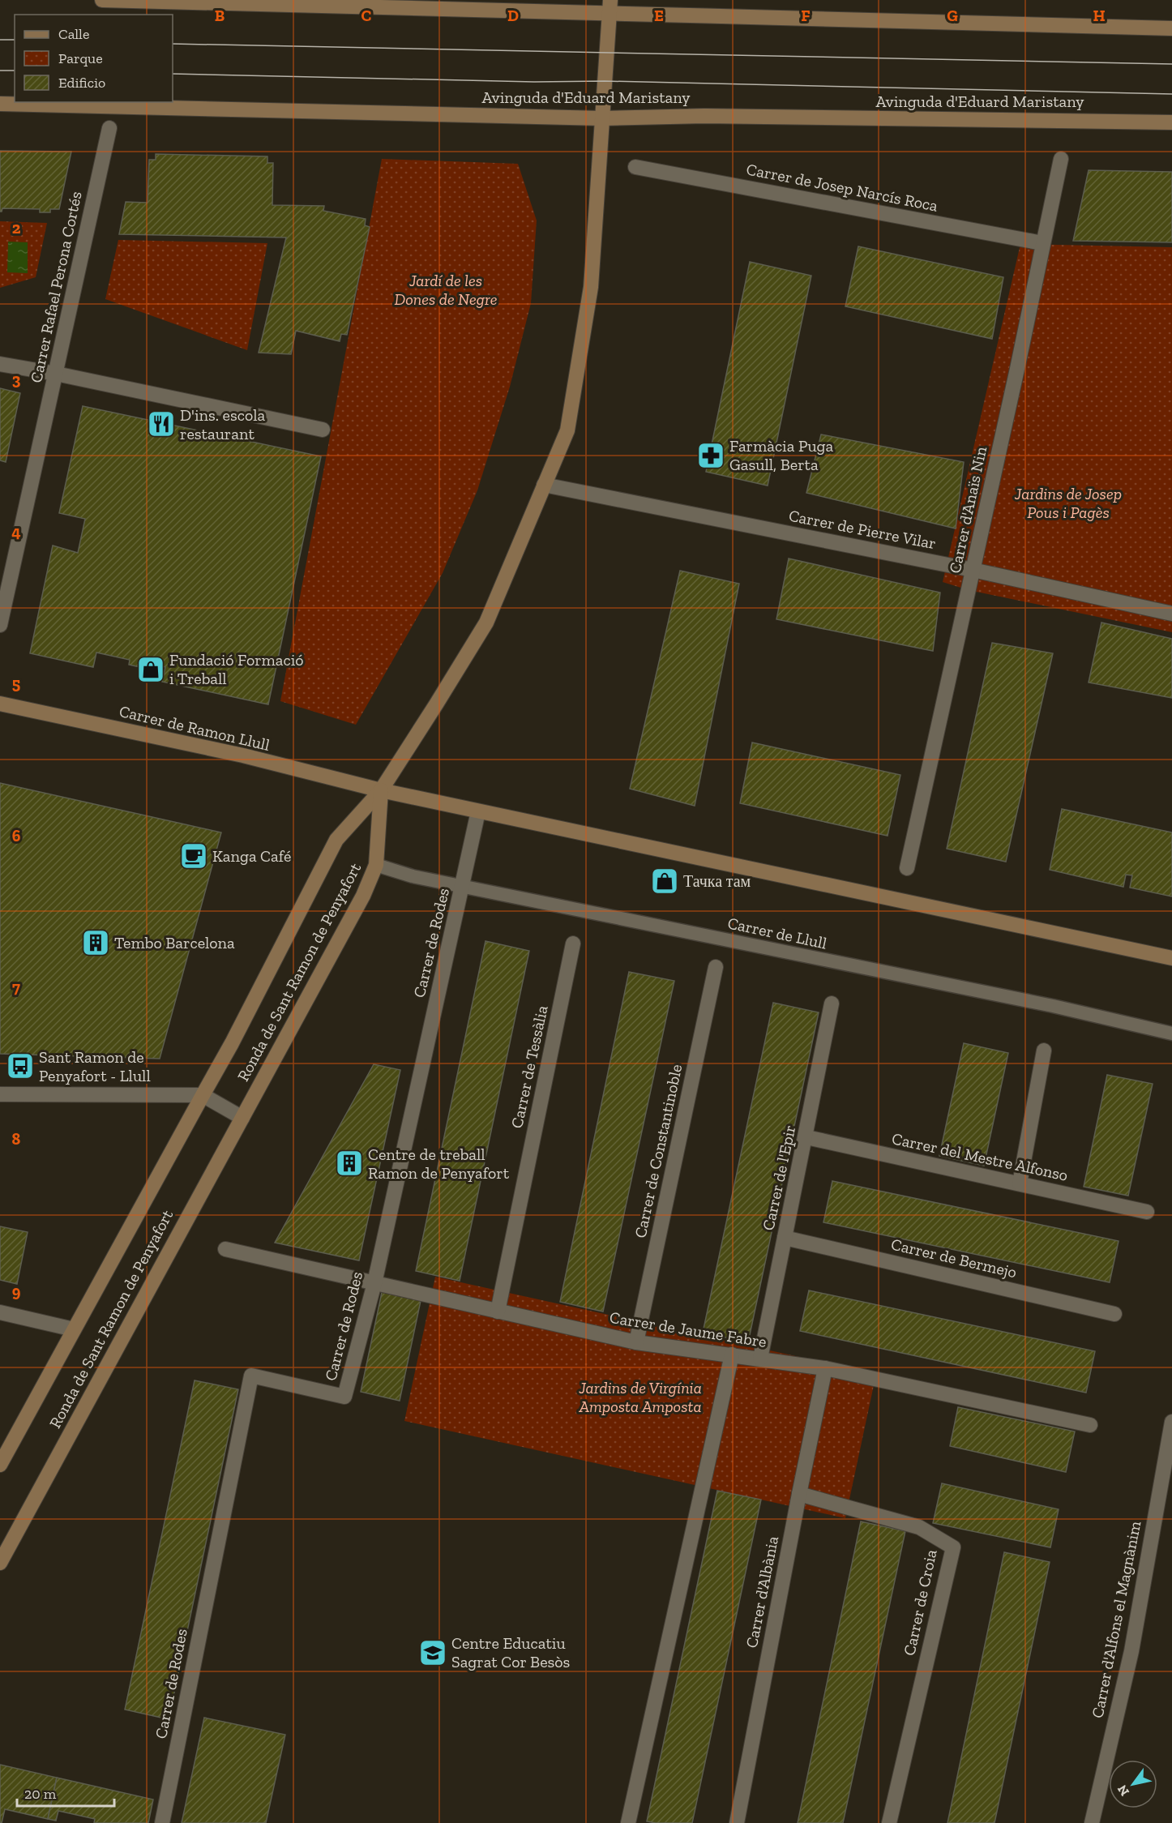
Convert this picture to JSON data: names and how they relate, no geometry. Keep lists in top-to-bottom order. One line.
{"streets":{"main road":["Avinguda d'Eduard Maristany","Carrer de Ramon Llull","Ronda de Sant Ramon de Penyafort"],"street":["Carrer de Josep Narcís Roca","Carrer Rafael Perona Cortés","Carrer d'Anaïs Nin","Carrer de Pierre Vilar","Carrer de Rodes","Carrer de Tessàlia","Carrer de Constantinoble","Carrer del Mestre Alfonso","Carrer de l'Epir","Carrer de Bermejo","Carrer de Jaume Fabre","Carrer d'Albània","Carrer de Croia","Carrer d'Alfons el Magnànim"],"lane":["Carrer de Llull"]},"crossings":[["Carrer de Josep Narcís Roca","Carrer d'Anaïs Nin"],["Carrer d'Anaïs Nin","Carrer de Pierre Vilar"],["Carrer de Ramon Llull","Ronda de Sant Ramon de Penyafort"],["Carrer de Llull","Carrer de Rodes"],["Carrer de Llull","Ronda de Sant Ramon de Penyafort"],["Carrer de Rodes","Carrer de Jaume Fabre"],["Carrer de Tessàlia","Carrer de Jaume Fabre"],["Carrer de Constantinoble","Carrer de Jaume Fabre"],["Carrer del Mestre Alfonso","Carrer de l'Epir"],["Carrer de l'Epir","Carrer de Bermejo"],["Carrer de l'Epir","Carrer de Jaume Fabre"],["Carrer de Jaume Fabre","Carrer d'Albània"],["Carrer d'Albània","Carrer de Croia"]],"parks":["Jardí de les Dones de Negre","Jardins de Josep Pous i Pagès","Jardins de Virgínia Amposta Amposta"],"places":{"restaurant":["D'ins. escola restaurant"],"pharmacy":["Farmàcia Puga Gasull, Berta"],"shop":["Fundació Formació i Treball","Тачка там"],"cafe":["Kanga Café"],"building":["Tembo Barcelona","Centre de treball Ramon de Penyafort"],"bus stop":["Sant Ramon de Penyafort - Llull"],"school or university":["Centre Educatiu Sagrat Cor Besòs"]},"legend":["Calle","Parque","Edificio"],"scale_bar":"20 m","north":"bottom left","grid":{"columns":["B","C","D","E","F","G","H"],"rows":["2","3","4","5","6","7","8","9"]}}
